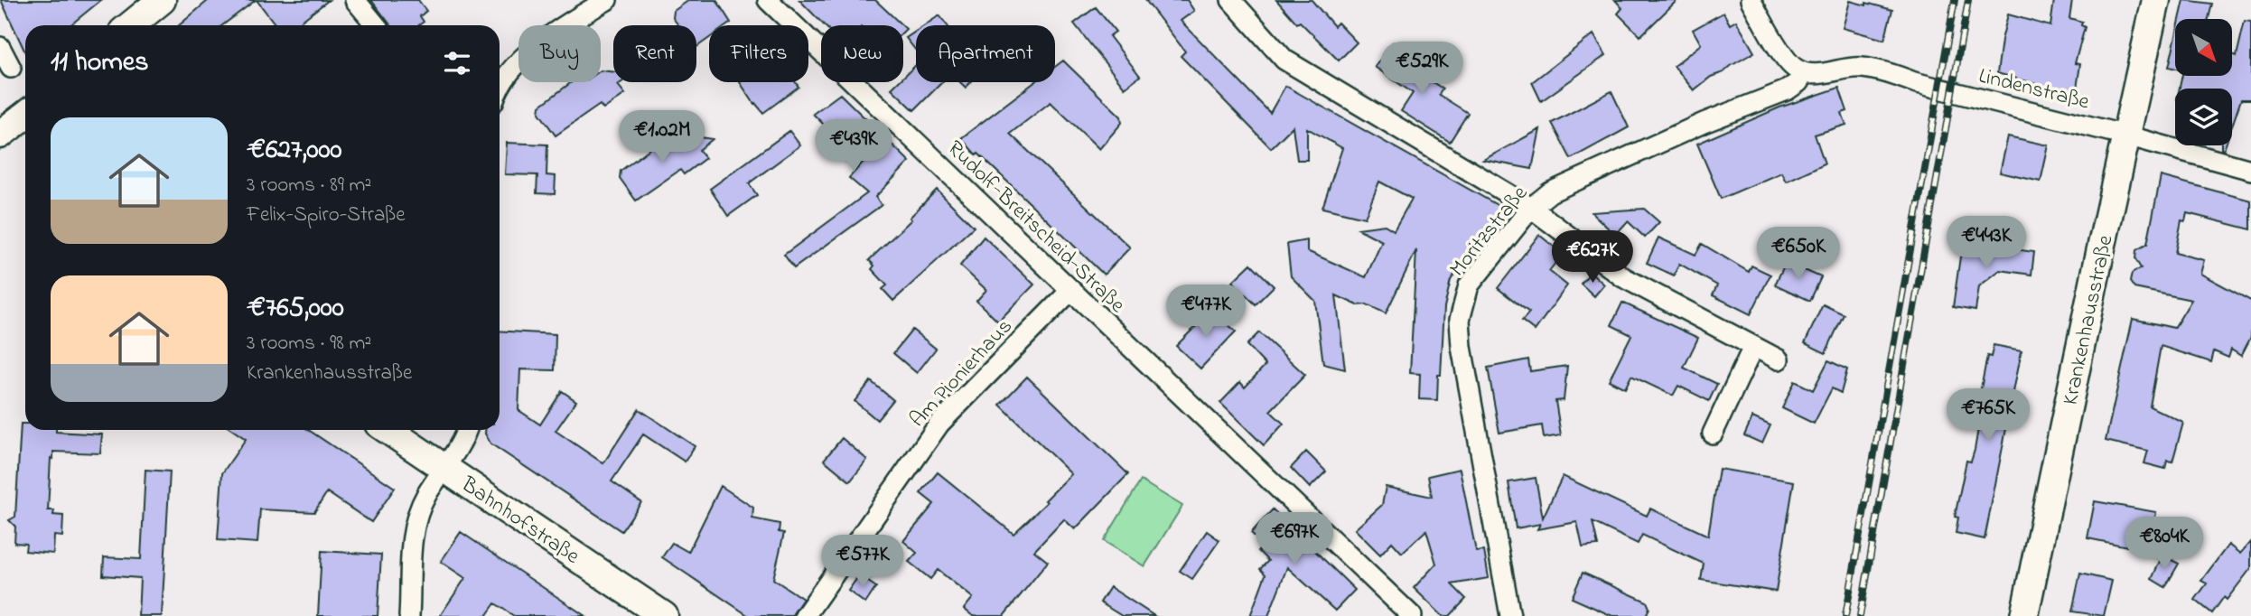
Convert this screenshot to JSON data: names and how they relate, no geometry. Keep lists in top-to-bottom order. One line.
{"streets":{"main road":["Krankenhausstraße","Bahnhofstraße"],"street":["Lindenstraße","Rudolf-Breitscheid-Straße","Moritzstraße","Am Pionierhaus"]},"crossings":[["Lindenstraße","Moritzstraße"],["Lindenstraße","Krankenhausstraße"],["Rudolf-Breitscheid-Straße","Am Pionierhaus"]],"north":"bottom right","page":{"chip":["Buy","Rent","Filters","New","Apartment"],"heading":"11 homes","price":["€529K","€1.02M","€439K","€443K","€650K","€627K","€477K","€765K","€697K","€804K","€577K"],"list":[{"name":"€627,000","note":"3 rooms · 89 m² · Felix-Spiro-Straße"},{"name":"€765,000","note":"3 rooms · 98 m² · Krankenhausstraße"}]}}
